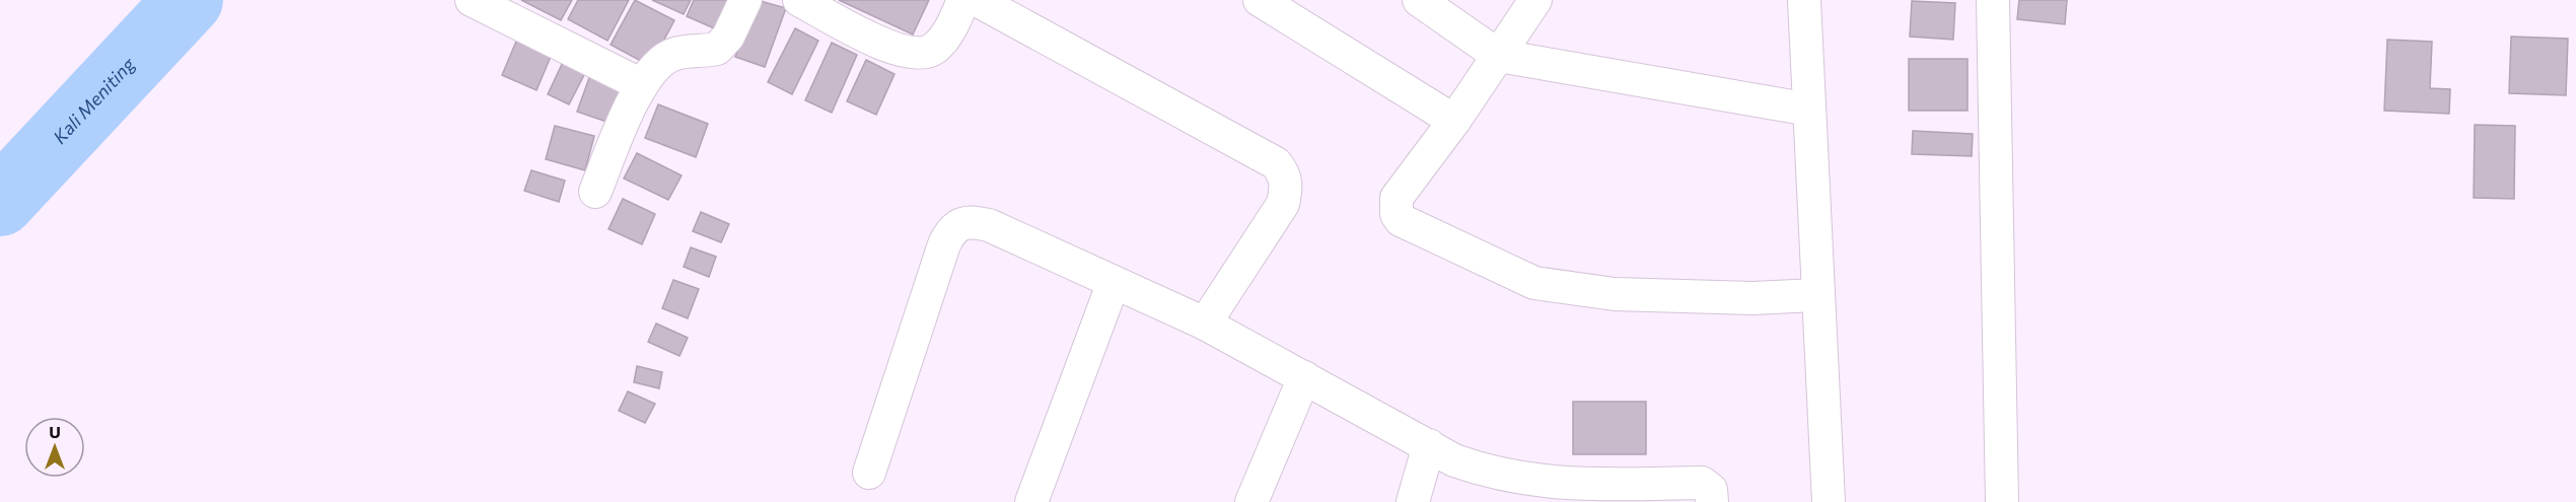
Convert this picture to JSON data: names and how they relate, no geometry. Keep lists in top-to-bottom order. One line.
{"water":["Kali Meniting"],"north":"top"}
